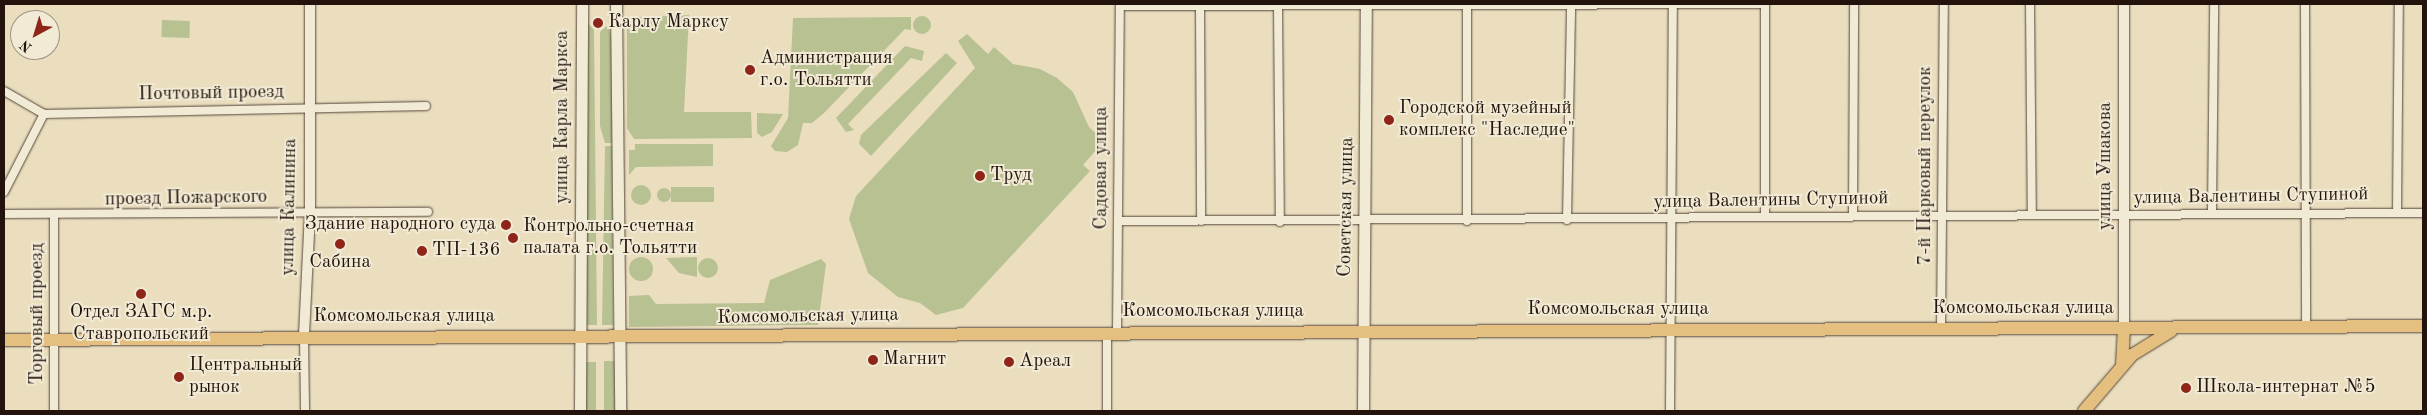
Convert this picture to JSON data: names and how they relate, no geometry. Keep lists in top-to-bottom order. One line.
{"streets":{"main road":["улица Карла Маркса","Советская улица","Комсомольская улица"],"street":["Почтовый проезд","7-й Парковый переулок","улица Ушакова","Садовая улица","улица Валентины Ступиной","проезд Пожарского","улица Калинина","Торговый проезд"]},"crossings":[["Почтовый проезд","улица Калинина"],["улица Карла Маркса","Комсомольская улица"],["7-й Парковый переулок","улица Валентины Ступиной"],["7-й Парковый переулок","Комсомольская улица"],["улица Ушакова","улица Валентины Ступиной"],["улица Ушакова","Комсомольская улица"],["Садовая улица","улица Валентины Ступиной"],["Садовая улица","Комсомольская улица"],["улица Валентины Ступиной","Советская улица"],["проезд Пожарского","улица Калинина"],["проезд Пожарского","Торговый проезд"],["улица Калинина","Комсомольская улица"],["Советская улица","Комсомольская улица"],["Комсомольская улица","Торговый проезд"]],"places":["Карлу Марксу","Администрация г.о. Тольятти","Городской музейный комплекс \"Наследие\"","Труд","Здание народного суда","Контрольно-счетная палата г.о. Тольятти","Сабина","ТП-136","Отдел ЗАГС м.р. Ставропольский","Магнит","Ареал","Центральный рынок","Школа-интернат №5"],"north":"bottom left"}
